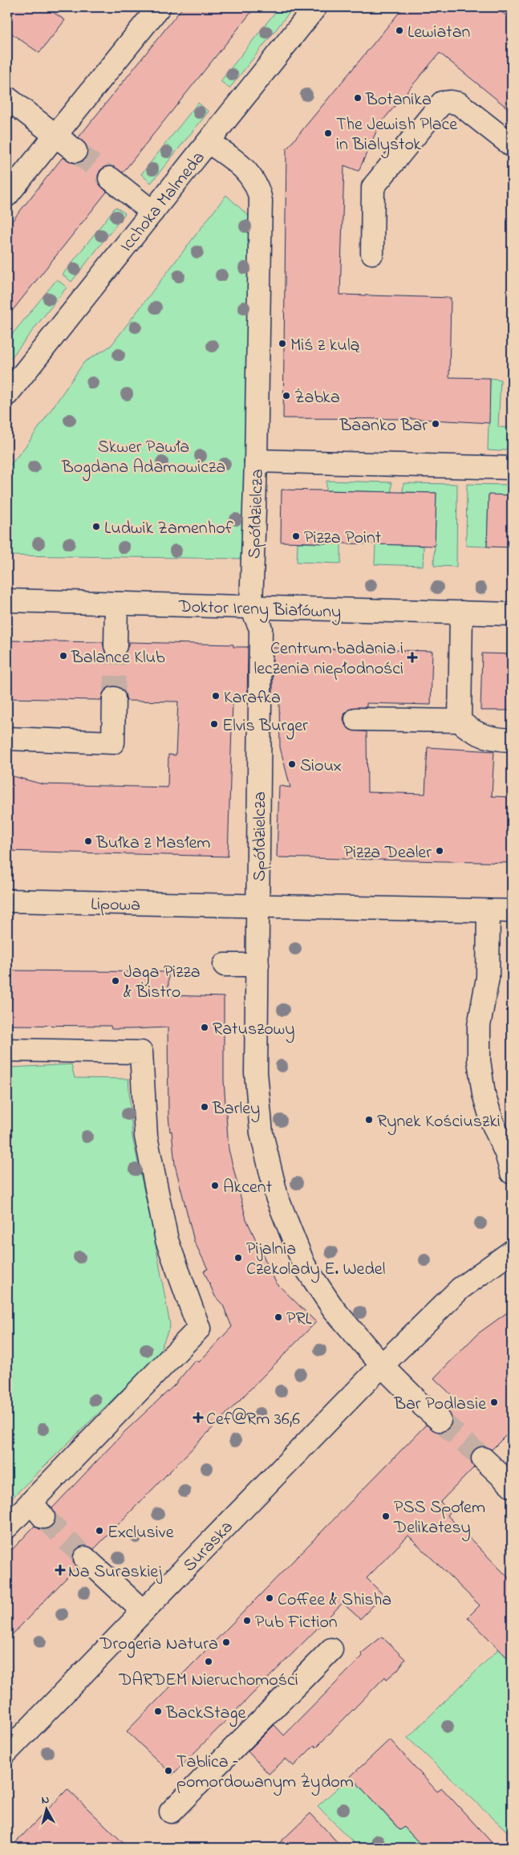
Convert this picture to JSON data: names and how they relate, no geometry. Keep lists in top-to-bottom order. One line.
{"streets":{"street":["Icchoka Malmeda","Spółdzielcza","Doktor Ireny Białówny","Lipowa","Suraska"]},"crossings":[["Icchoka Malmeda","Spółdzielcza"],["Spółdzielcza","Doktor Ireny Białówny"],["Spółdzielcza","Lipowa"]],"parks":["Skwer Pawła Bogdana Adamowicza"],"places":{"other":["Lewiatan","Botanika","The Jewish Place in Bialystok","Miś z kulą","Żabka","Baanko Bar","Ludwik Zamenhof","Pizza Point","Balance Klub","Karafka","Elvis Burger","Sioux","Bułka z Masłem","Pizza Dealer","Jaga Pizza & Bistro","Ratuszowy","Barley","Rynek Kościuszki","Akcent","Pijalnia Czekolady E. Wedel","PRL","Bar Podlasie","PSS Społem Delikatesy","Exclusive","Coffee & Shisha","Pub Fiction","Drogeria Natura","DARDEM Nieruchomości","BackStage","Tablica – pomordowanym Żydom"],"health":["Centrum badania i leczenia niepłodności","Cef@Rm 36,6","Na Suraskiej"]},"north":"top"}
